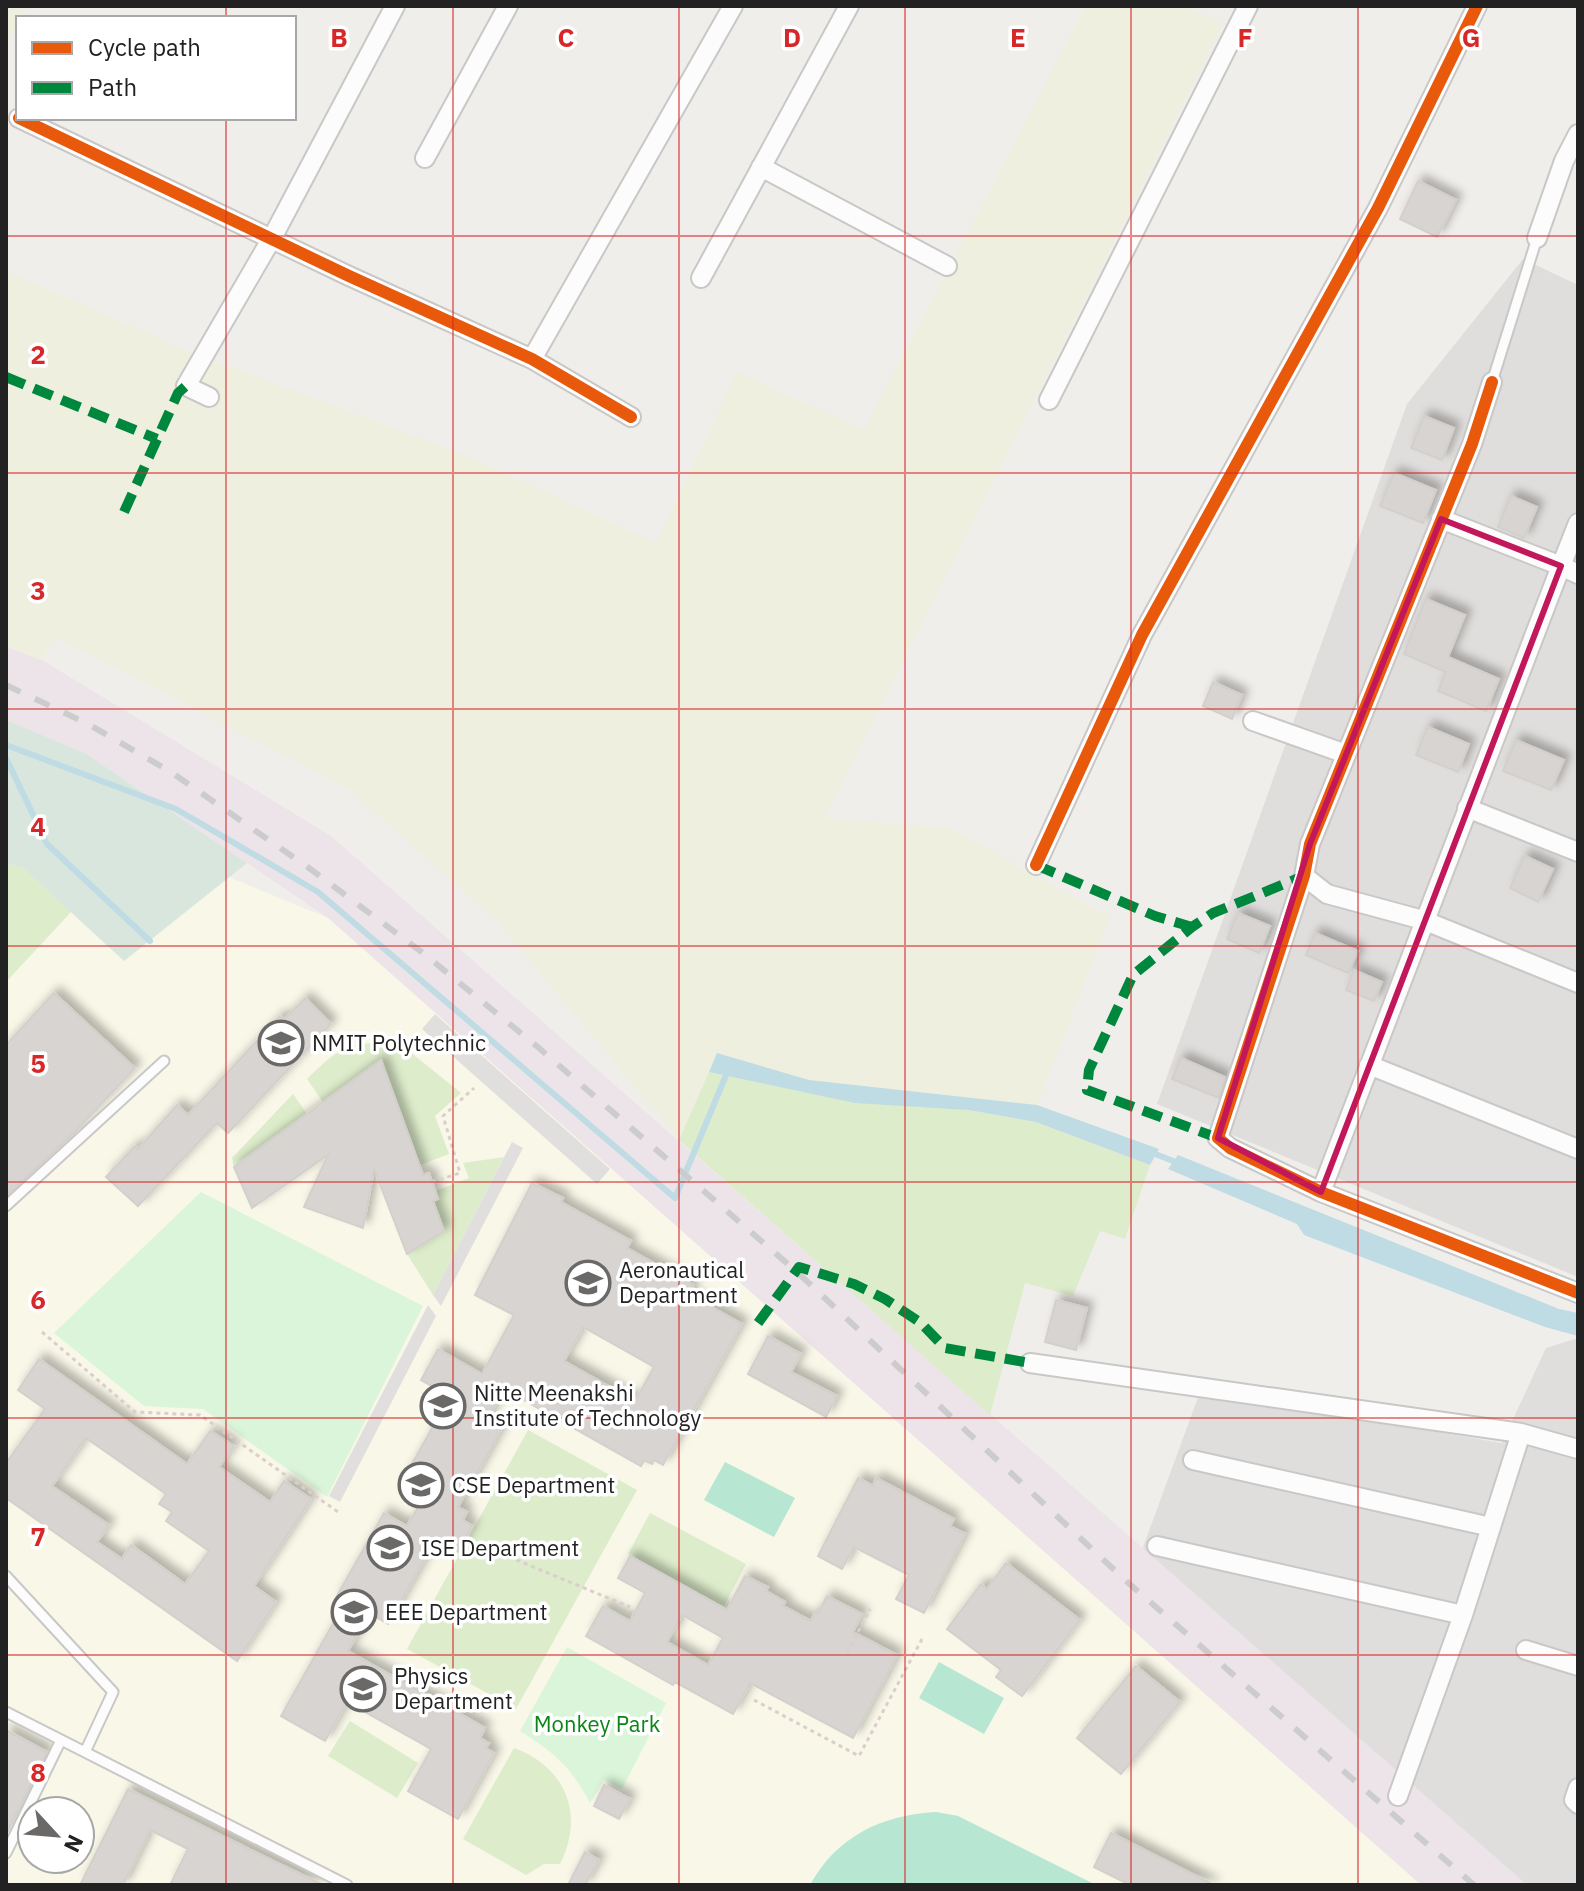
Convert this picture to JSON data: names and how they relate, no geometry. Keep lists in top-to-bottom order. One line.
{"parks":["Monkey Park"],"places":{"school or university":["NMIT Polytechnic","Aeronautical Department","Nitte Meenakshi Institute of Technology","CSE Department","ISE Department","EEE Department","Physics Department"]},"legend":["Cycle path","Path"],"north":"bottom right","grid":{"columns":["B","C","D","E","F","G"],"rows":["2","3","4","5","6","7","8"]}}
